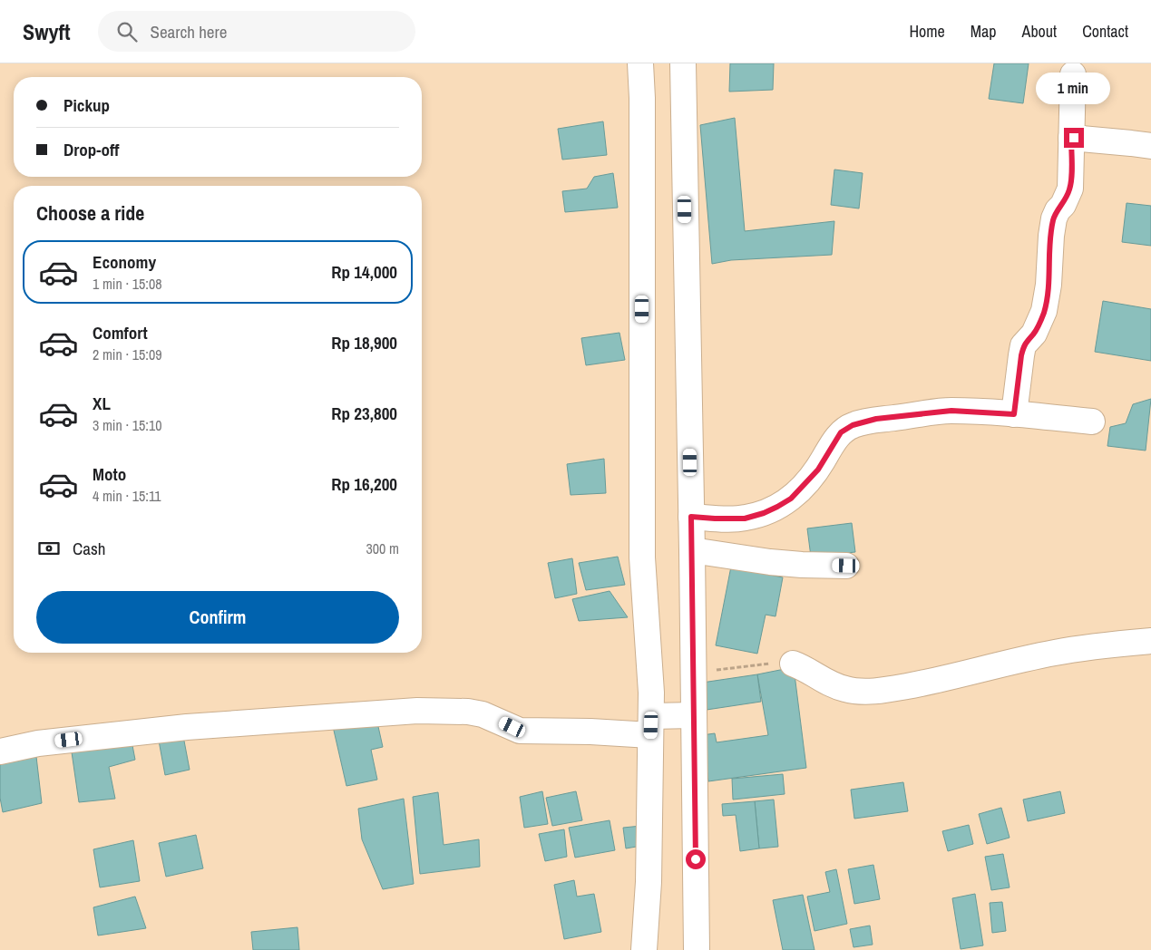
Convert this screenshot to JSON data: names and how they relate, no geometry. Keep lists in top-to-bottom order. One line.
{"page":{"header":"Swyft","search":"Search here","nav":["Home","Map","About","Contact"],"bubble":"1 min","banner":["Pickup","Drop-off"],"heading":"Choose a ride","list":[{"name":"Economy","note":"1 min · 15:08","value":"Rp 14,000"},{"name":"Comfort","note":"2 min · 15:09","value":"Rp 18,900"},{"name":"XL","note":"3 min · 15:10","value":"Rp 23,800"},{"name":"Moto","note":"4 min · 15:11","value":"Rp 16,200"}],"pay":["Cash","300 m"],"buttons":"Confirm"}}
